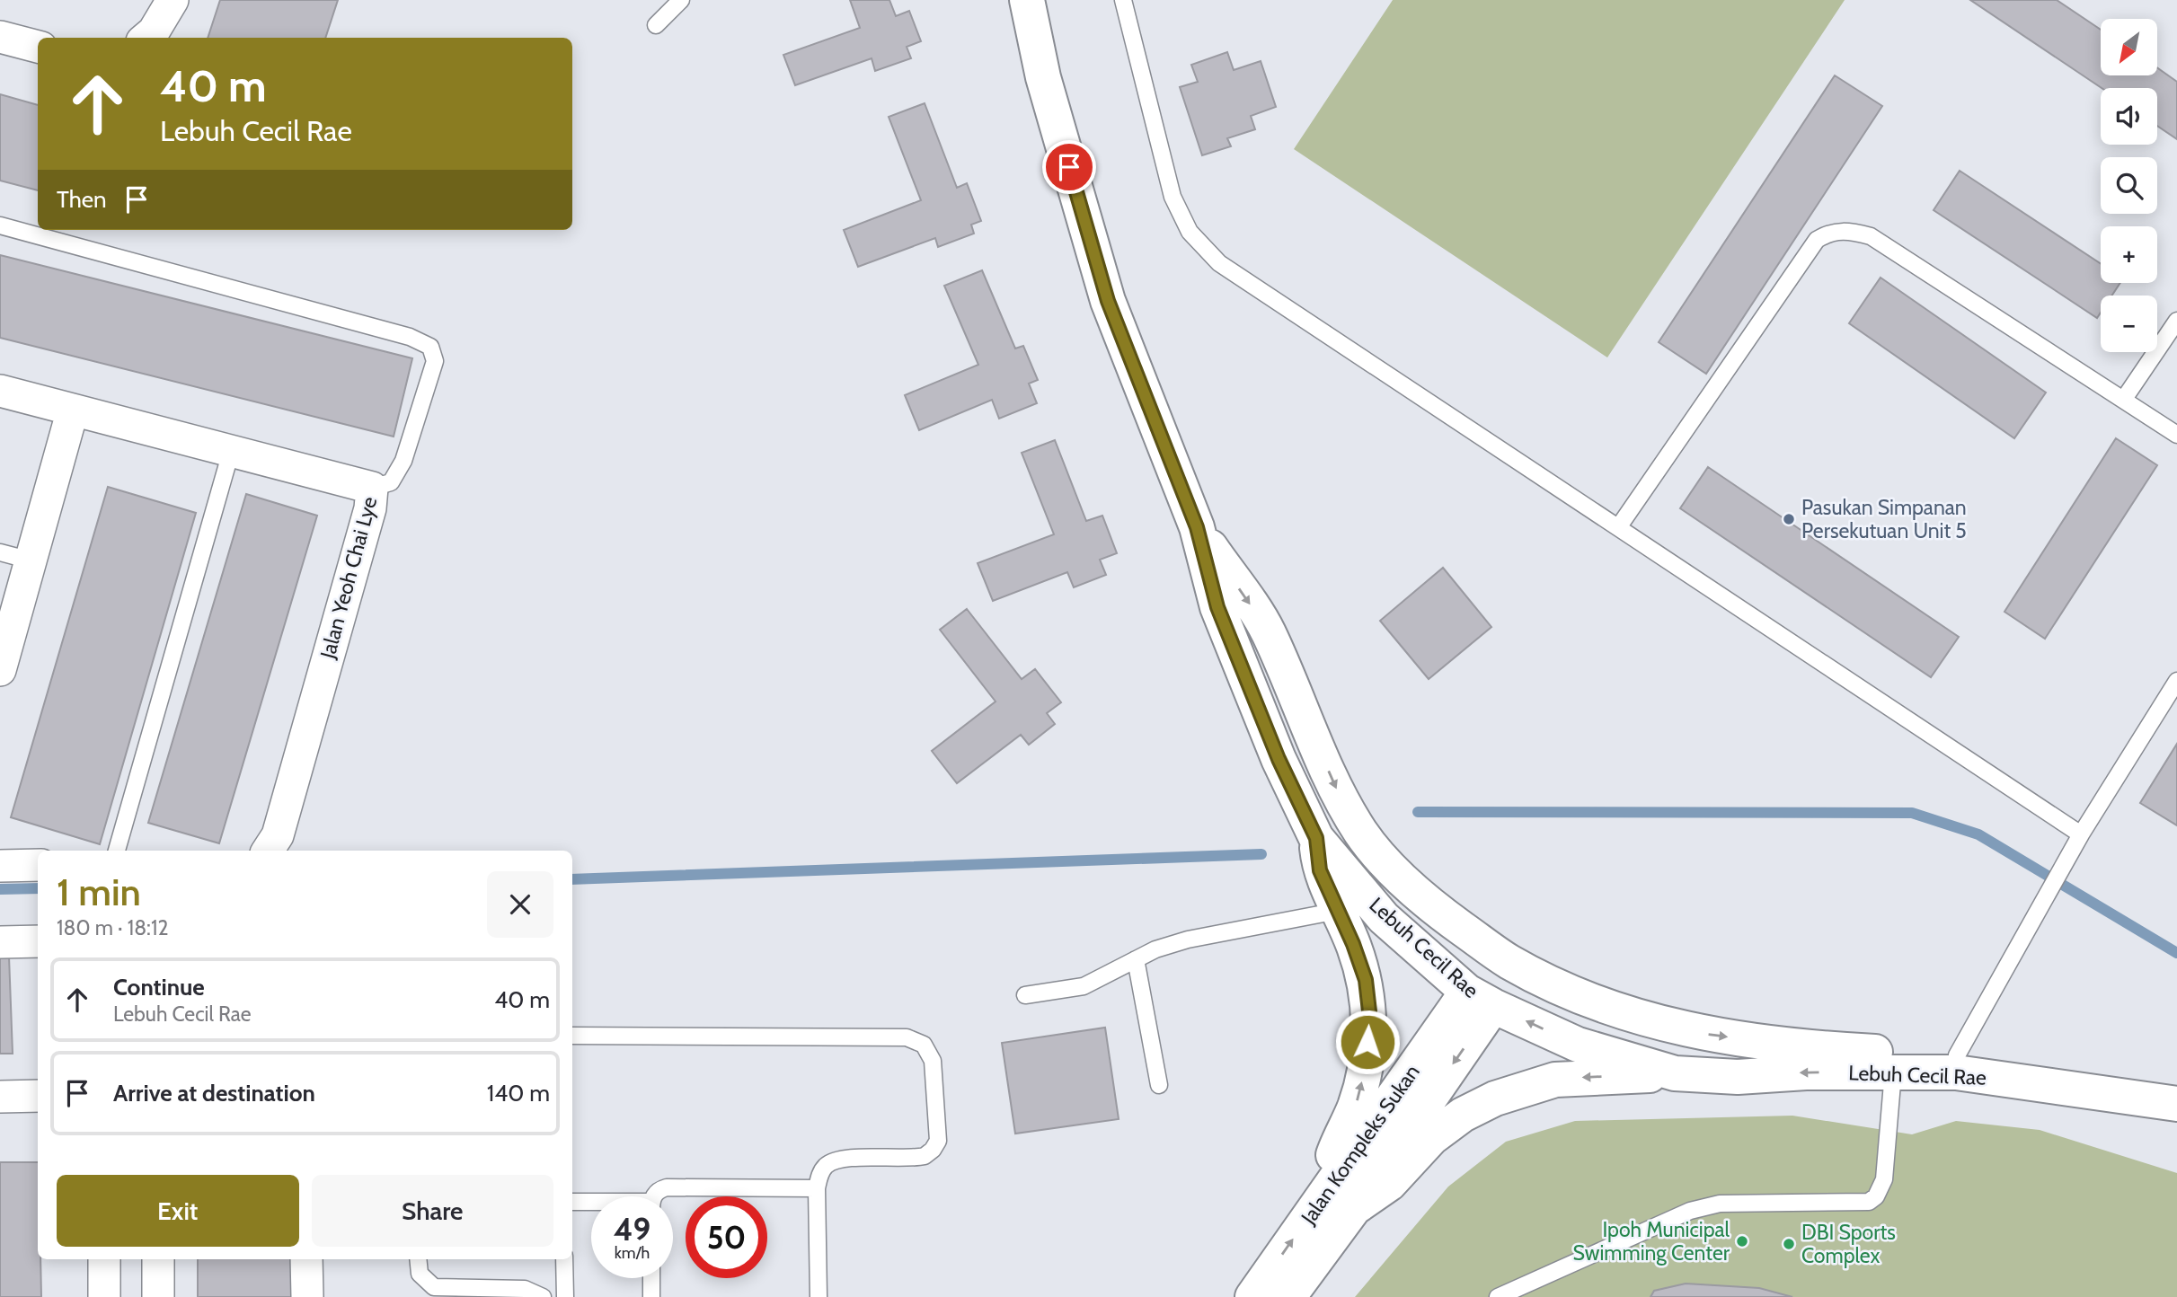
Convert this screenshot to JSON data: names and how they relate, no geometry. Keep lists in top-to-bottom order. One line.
{"streets":{"street":["Jalan Yeoh Chai Lye","Lebuh Cecil Rae","Jalan Kompleks Sukan"]},"crossings":[["Lebuh Cecil Rae","Jalan Kompleks Sukan"]],"places":["Pasukan Simpanan Persekutuan Unit 5","Ipoh Municipal Swimming Center","DBI Sports Complex"],"north":"bottom left","page":{"map_buttons":["+","−"],"turn":["40 m","Lebuh Cecil Rae"],"then":"Then","heading":["1 min","180 m · 18:12"],"list":[{"name":"Continue","note":"Lebuh Cecil Rae","value":"40 m"},{"name":"Arrive at destination","value":"140 m"}],"buttons":["Exit","Share"],"speed":"49 km/h","limit":"50"}}
